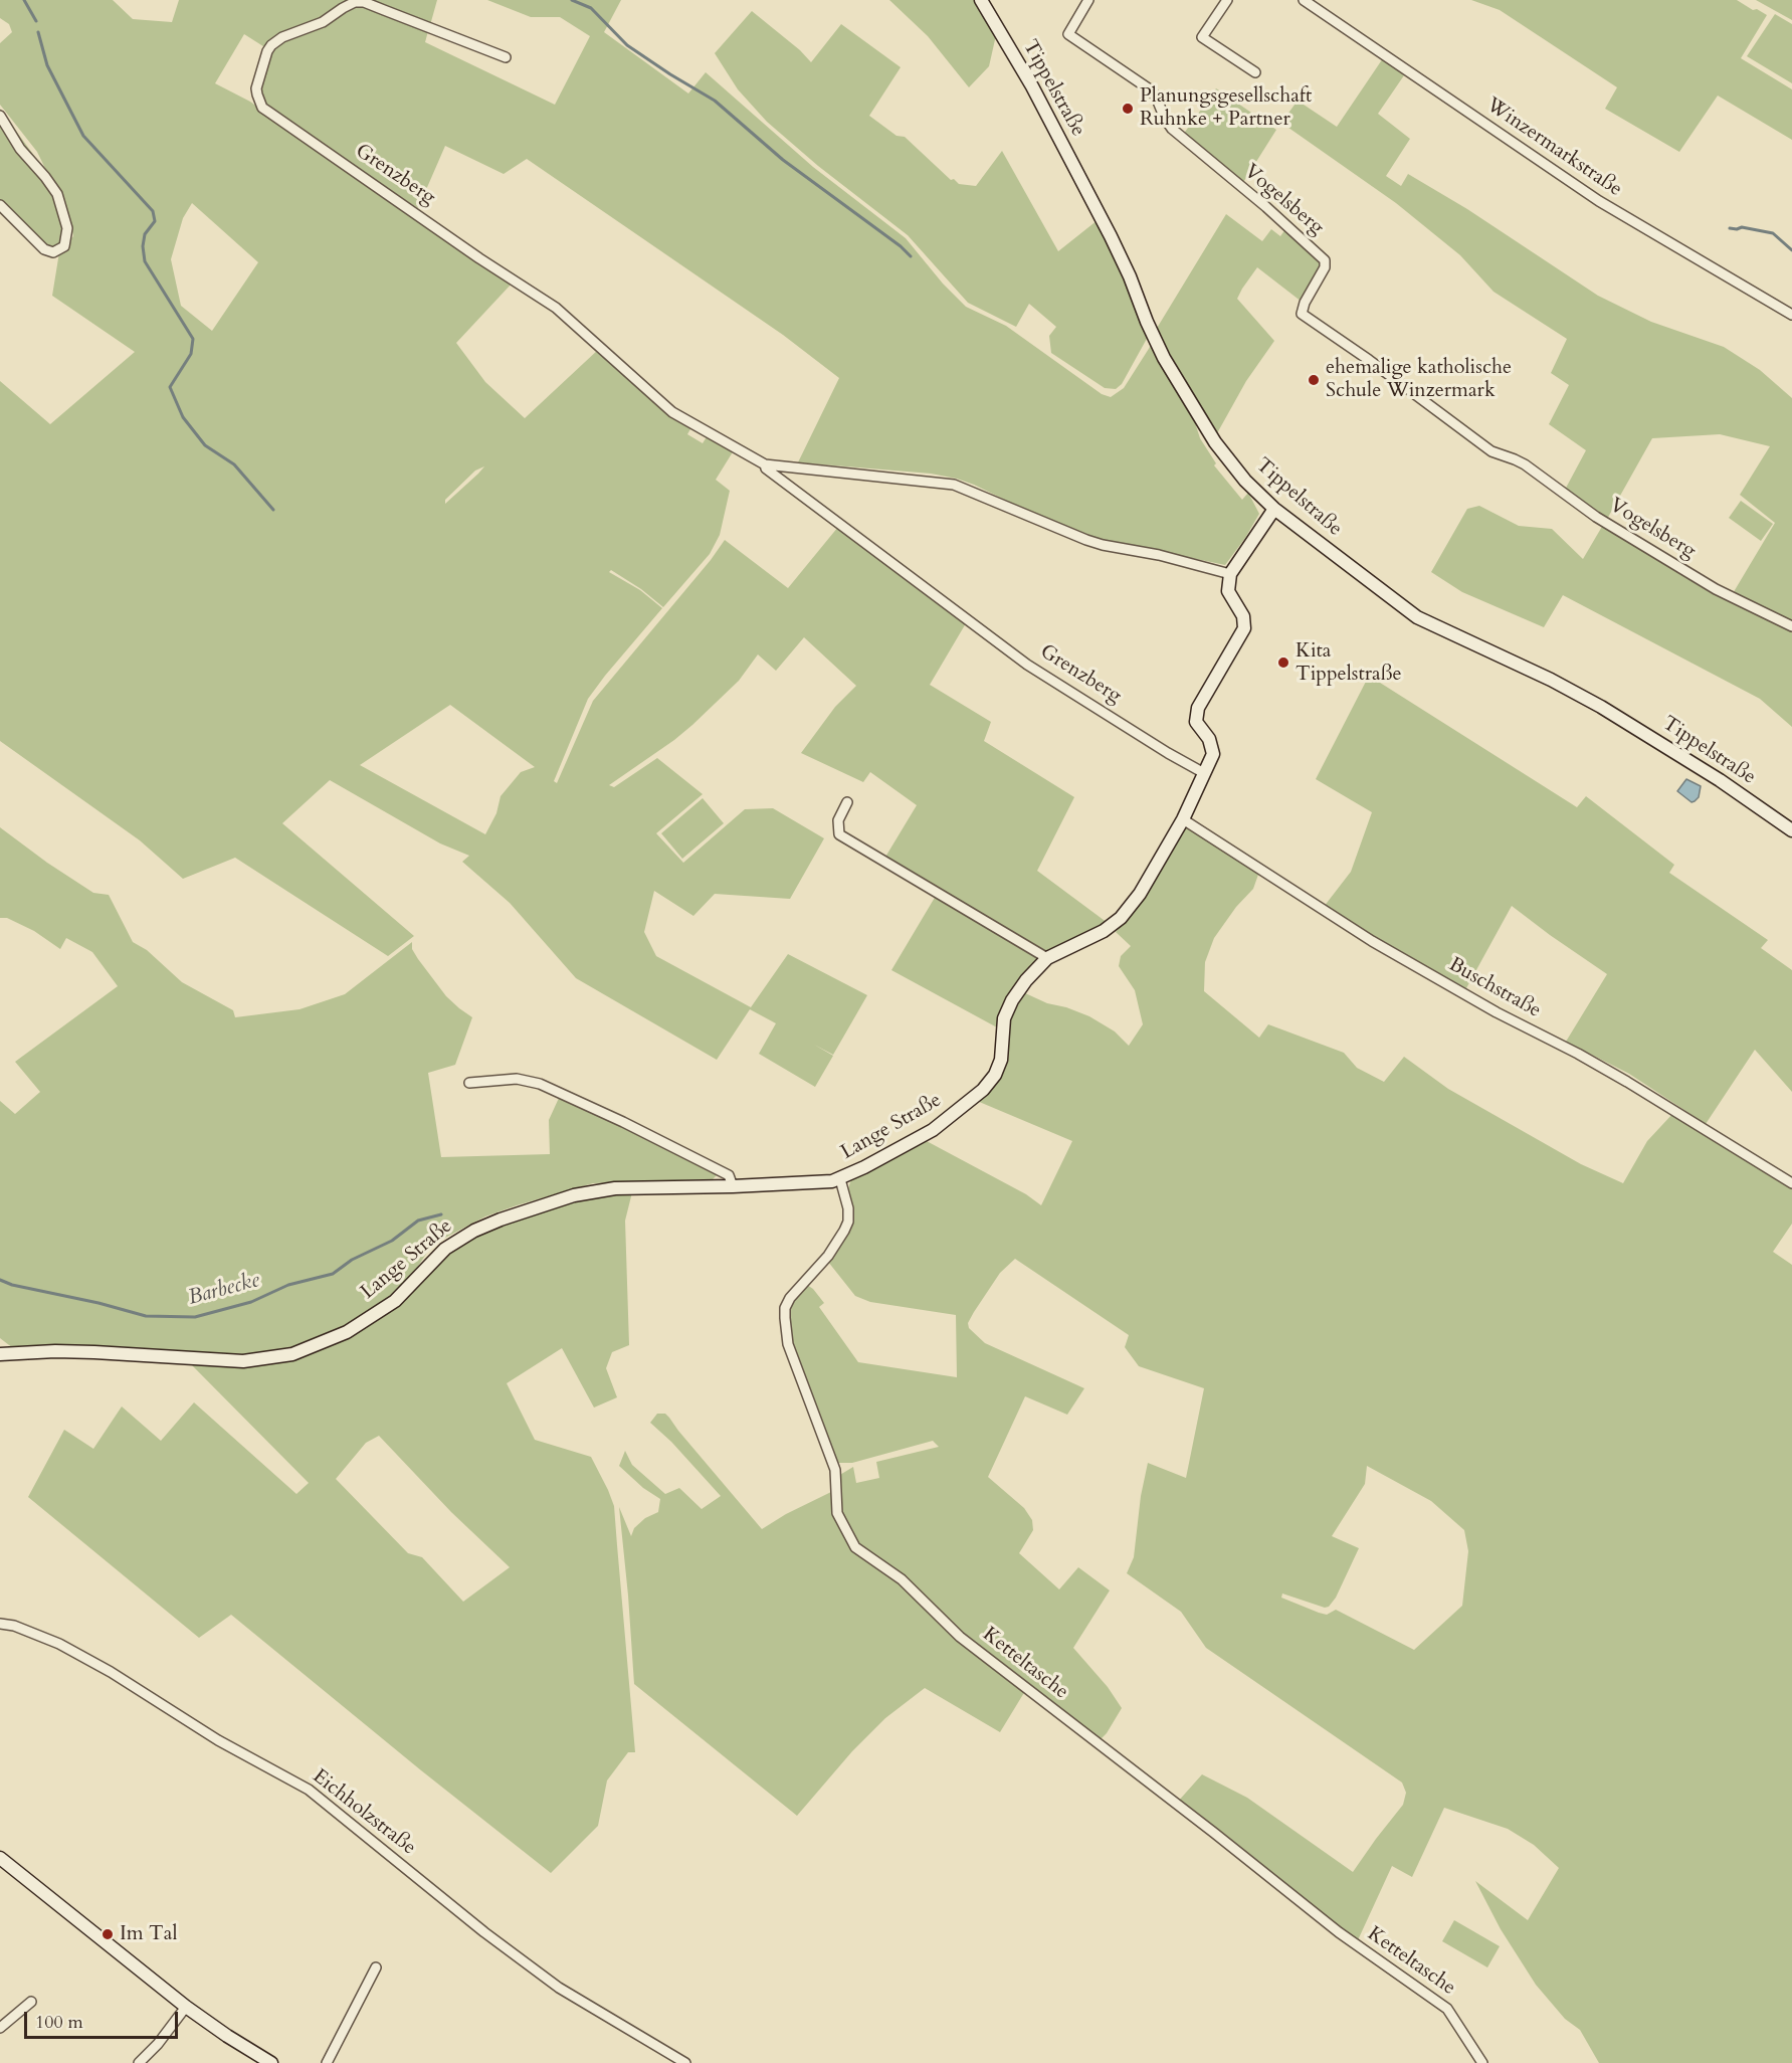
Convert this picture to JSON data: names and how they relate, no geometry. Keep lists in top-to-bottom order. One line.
{"streets":{"street":["Tippelstraße","Winzermarkstraße","Grenzberg","Vogelsberg","Buschstraße","Lange Straße","Ketteltasche","Eichholzstraße"]},"crossings":[["Grenzberg","Lange Straße"],["Buschstraße","Lange Straße"],["Lange Straße","Ketteltasche"]],"water":["Barbecke"],"places":["Planungsgesellschaft Ruhnke + Partner","ehemalige katholische Schule Winzermark","Kita Tippelstraße","Im Tal"],"scale_bar":"100 m"}
